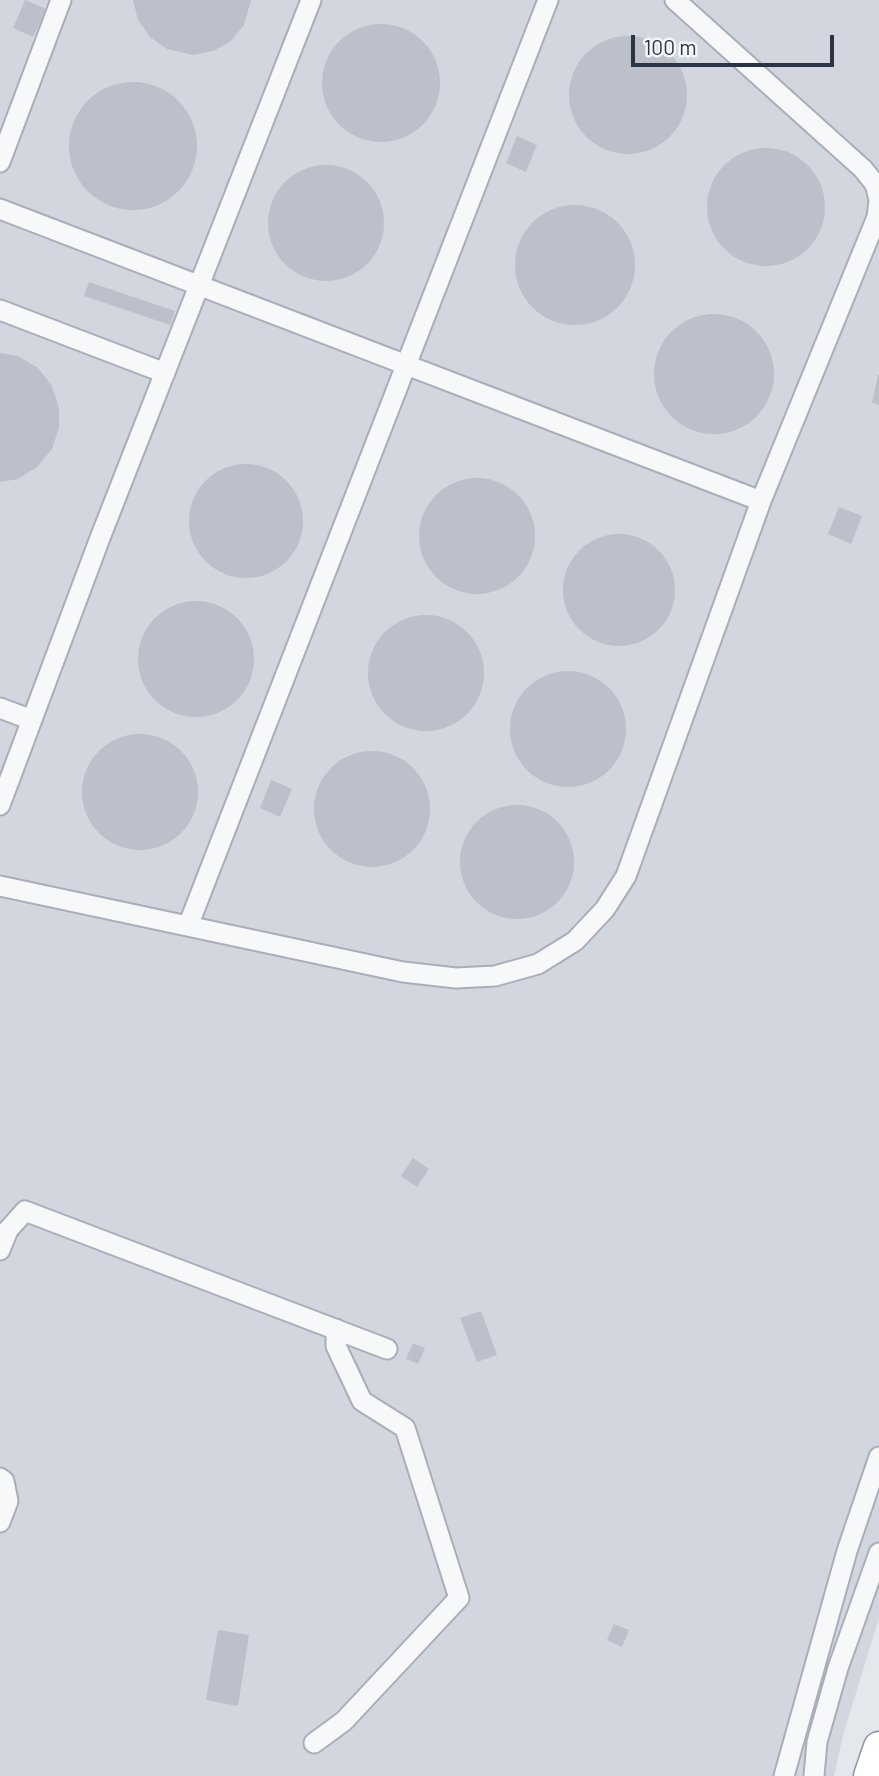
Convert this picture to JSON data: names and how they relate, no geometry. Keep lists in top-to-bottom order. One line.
{"scale_bar":"100 m"}
